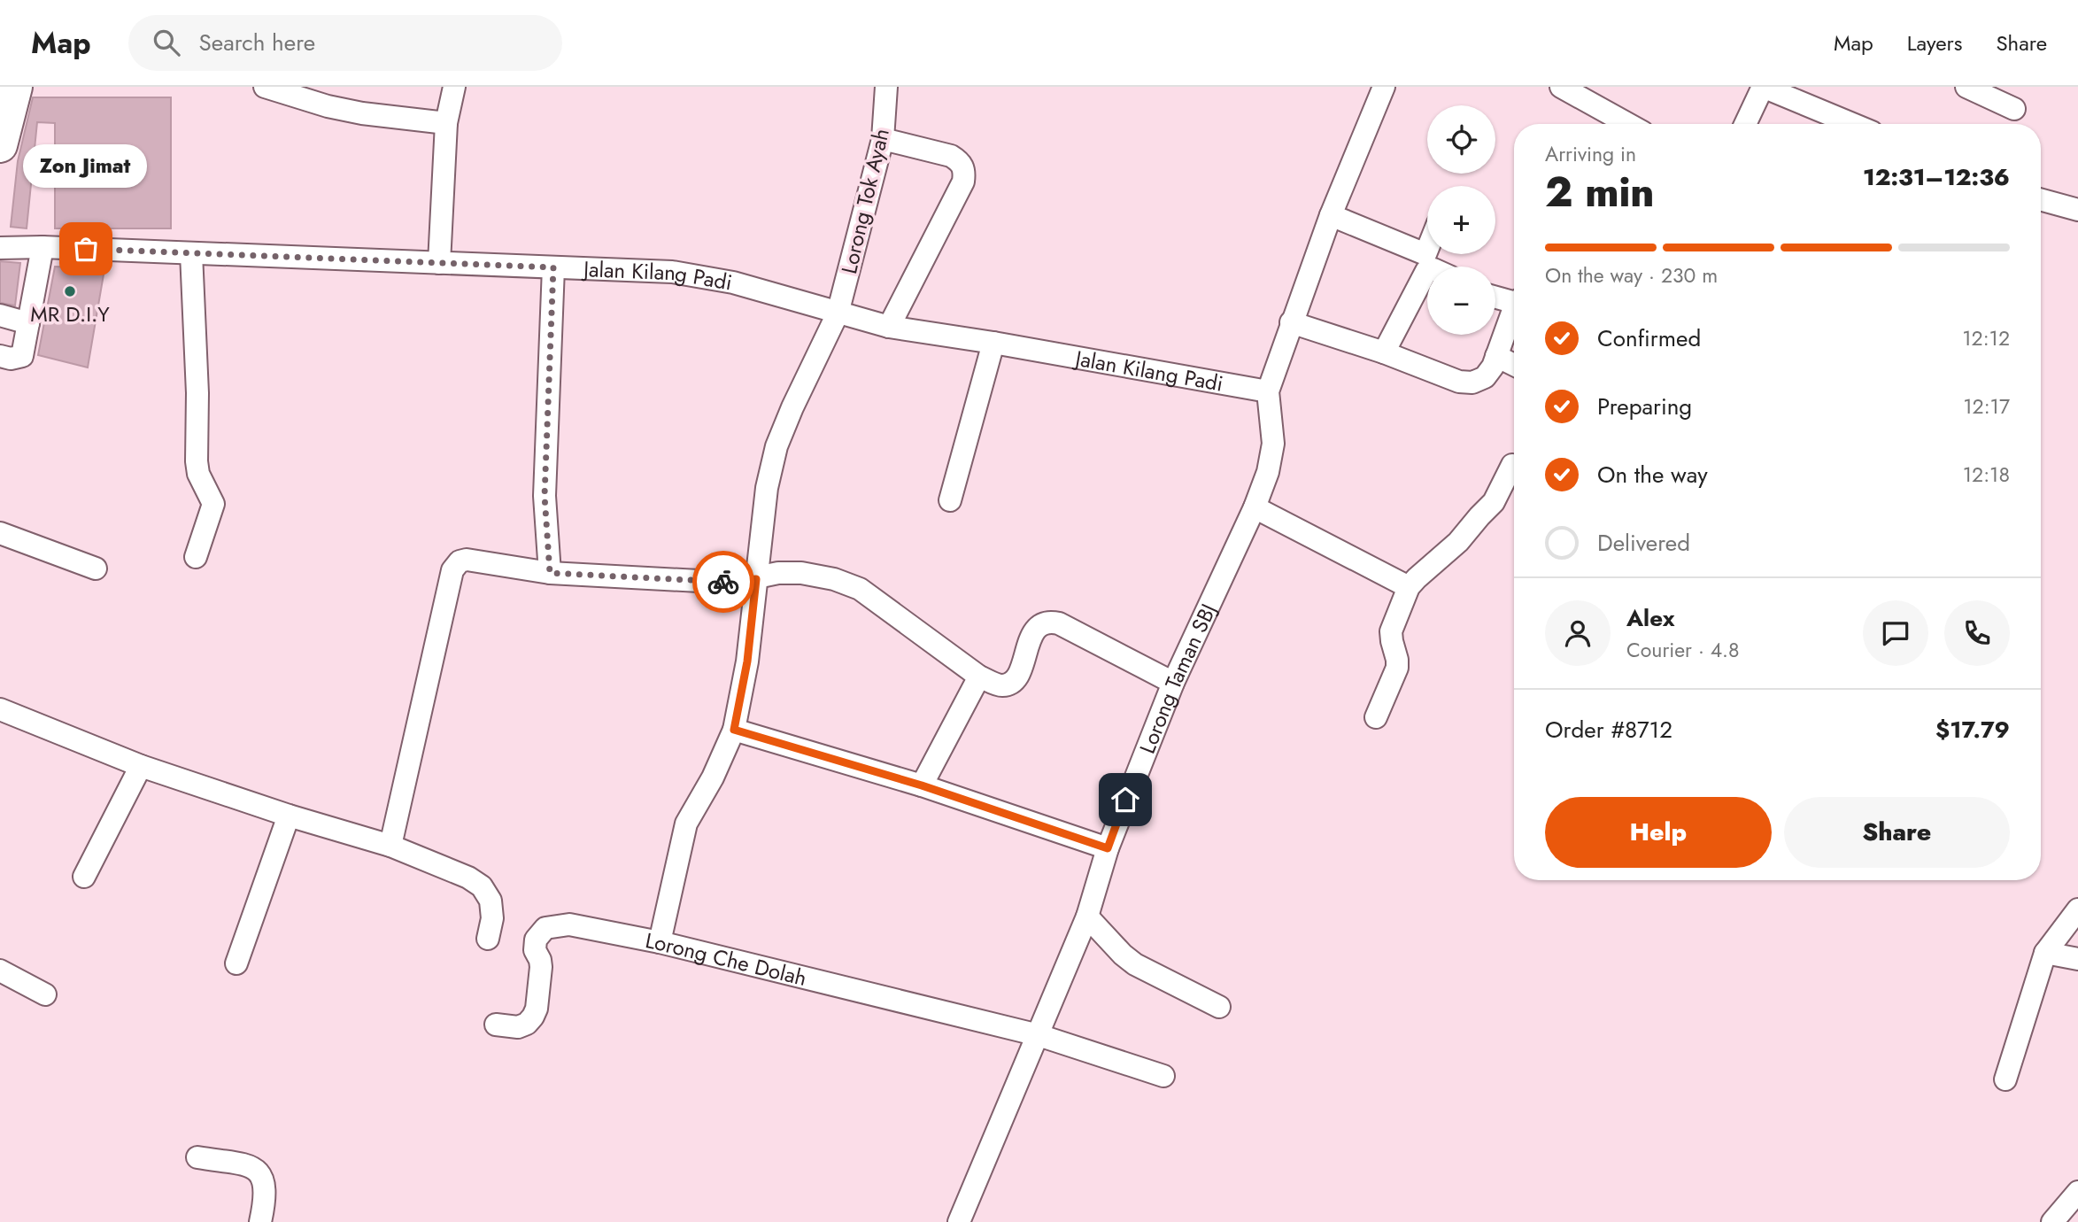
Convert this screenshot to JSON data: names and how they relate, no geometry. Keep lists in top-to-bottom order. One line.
{"streets":{"street":["Lorong Tok Ayah","Jalan Kilang Padi","Lorong Taman SBJ","Lorong Che Dolah"]},"crossings":[["Lorong Tok Ayah","Jalan Kilang Padi"],["Jalan Kilang Padi","Lorong Taman SBJ"],["Lorong Taman SBJ","Lorong Che Dolah"]],"places":["Zon Jimat","MR D.I.Y"],"page":{"header":"Map","search":"Search here","nav":["Map","Layers","Share"],"map_buttons":["+","−"],"heading":["2 min","Arriving in","12:31–12:36"],"panel":["Alex","Courier · 4.8","Order #8712","$17.79"],"bubble":"Zon Jimat","bar":"On the way · 230 m","list":[["Confirmed","12:12"],["Preparing","12:17"],["On the way","12:18"],"Delivered"],"buttons":["Help","Share"]}}
